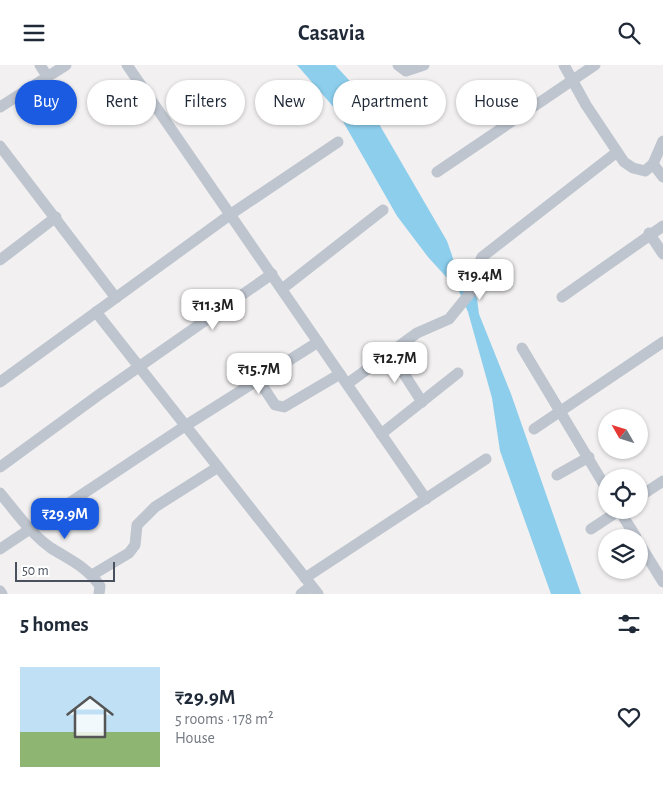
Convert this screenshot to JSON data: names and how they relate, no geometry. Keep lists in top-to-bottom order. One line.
{"scale_bar":"50 m","north":"top left","page":{"header":"Casavia","chip":["Buy","Rent","Filters","New","Apartment","House"],"price":["₹19.4M","₹11.3M","₹12.7M","₹15.7M","₹29.9M"],"scale":"50 m","heading":"5 homes","list":[{"name":"₹29.9M","note":"5 rooms · 178 m² · House"}]}}
